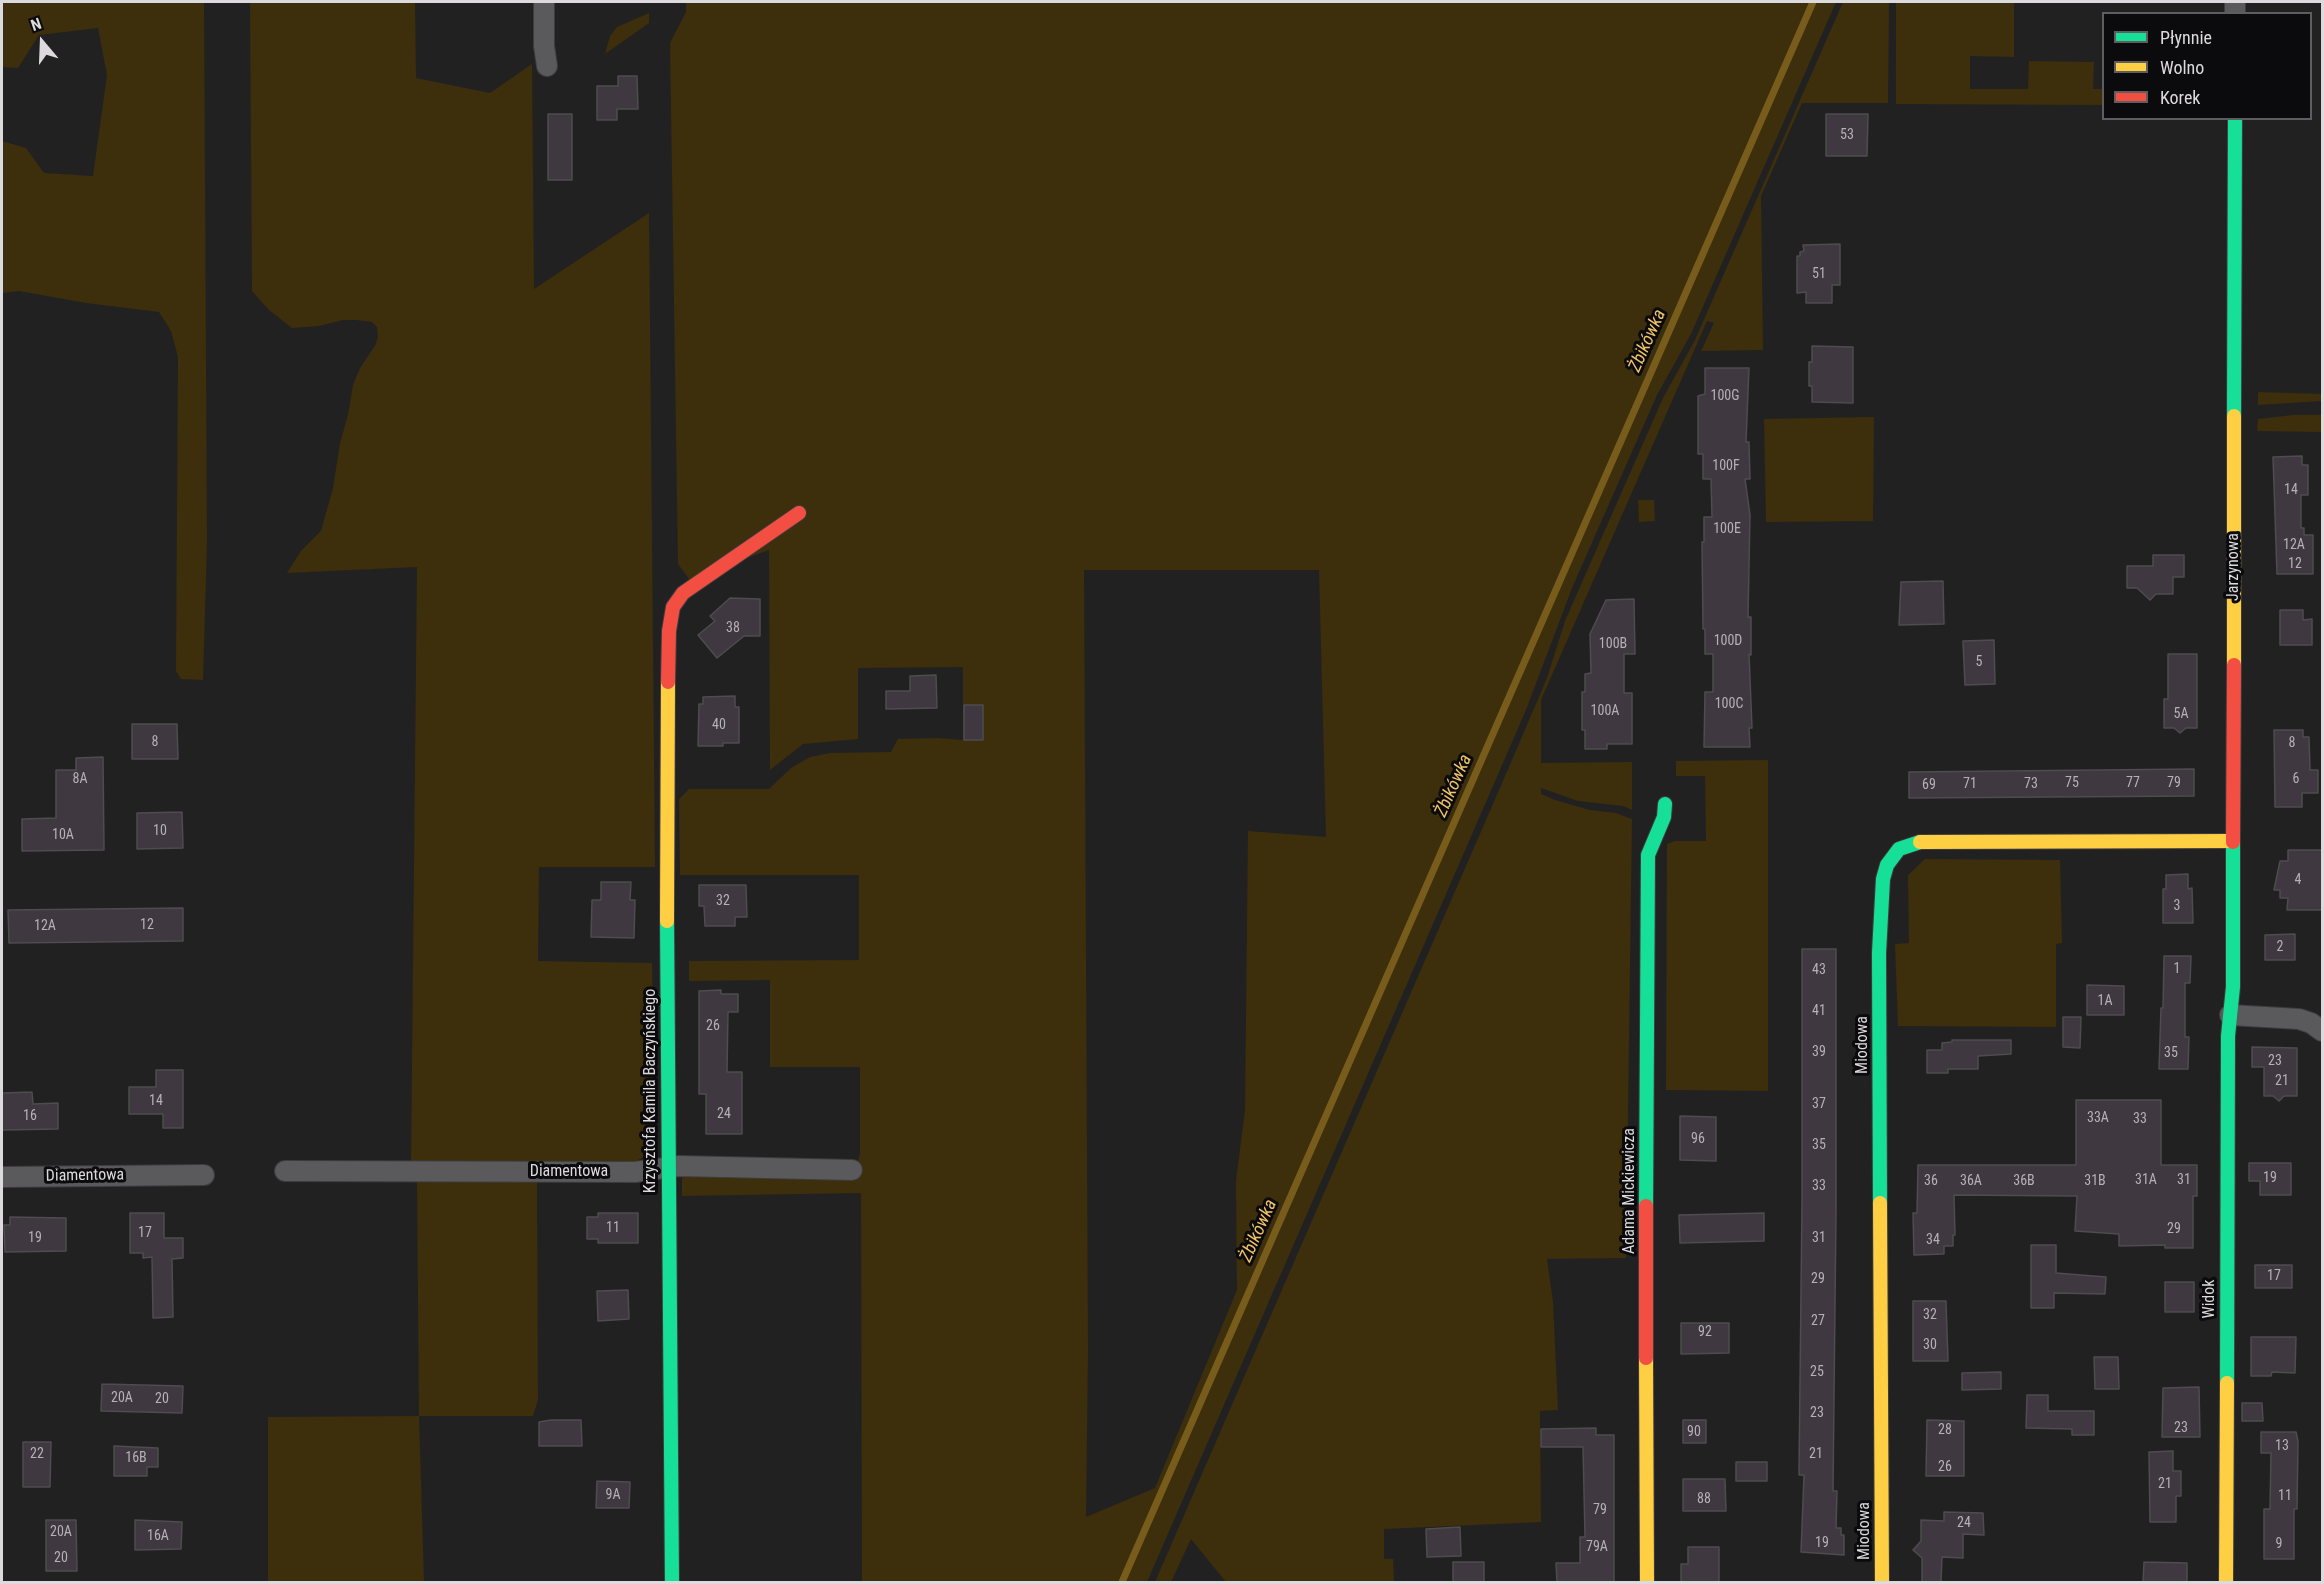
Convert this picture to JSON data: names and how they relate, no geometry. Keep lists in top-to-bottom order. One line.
{"streets":{"street":["Jarzynowa","Miodowa","Krzysztofa Kamila Baczyńskiego","Diamentowa","Adama Mickiewicza","Widok"]},"crossings":[["Jarzynowa","Miodowa"],["Jarzynowa","Widok"],["Krzysztofa Kamila Baczyńskiego","Diamentowa"]],"water":["Żbikówka"],"house_numbers":["53","51","100G","100F","14","100E","12A","12","38","100D","100B","5","100C","100A","5A","40","8","8","8A","6","75","77","79","71","73","69","10","10A","4","32","3","12","12A","2","1","43","1A","41","26","39","35","23","21","14","37","24","16","33A","33","96","35","19","31A","31","36","36A","36B","31B","33","11","29","17","19","31","34","17","29","32","27","92","30","25","20A","20","23","23","28","90","13","22","21","16B","26","21","9A","11","88","79","24","20A","16A","19","9","79A","20"],"legend":["Płynnie","Wolno","Korek"],"north":"top"}
